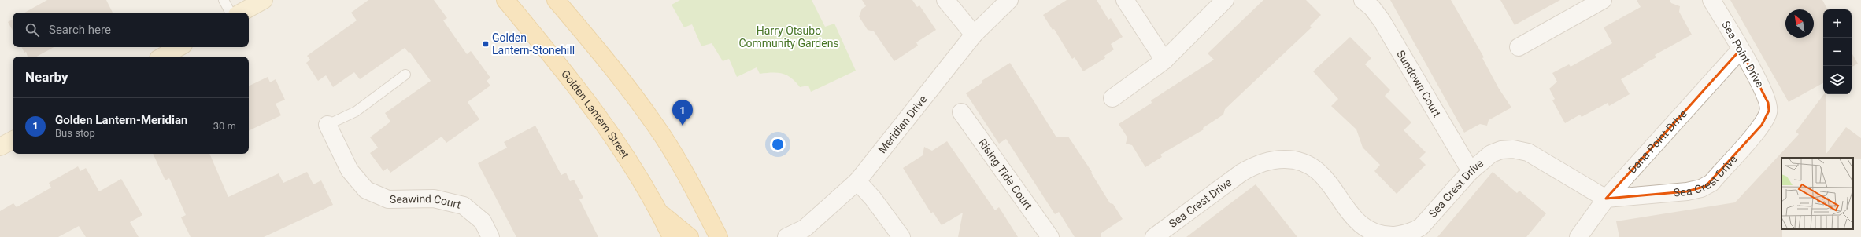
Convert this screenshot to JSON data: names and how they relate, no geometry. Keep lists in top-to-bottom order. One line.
{"streets":{"main road":["Golden Lantern Street"],"street":["Sea Point Drive","Sundown Court","Meridian Drive","Dana Point Drive","Sea Crest Drive","Rising Tide Court","Seawind Court"]},"crossings":[["Sea Point Drive","Dana Point Drive"],["Sea Point Drive","Sea Crest Drive"],["Sundown Court","Sea Crest Drive"],["Dana Point Drive","Sea Crest Drive"]],"parks":["Harry Otsubo Community Gardens"],"places":{"transit":["Golden Lantern-Stonehill"]},"north":"top left","page":{"map_buttons":["+","−"],"search":"Search here","heading":"Nearby","list":[{"mark":"1","name":"Golden Lantern-Meridian","note":"Bus stop","value":"30 m"}],"pins":"1"}}
